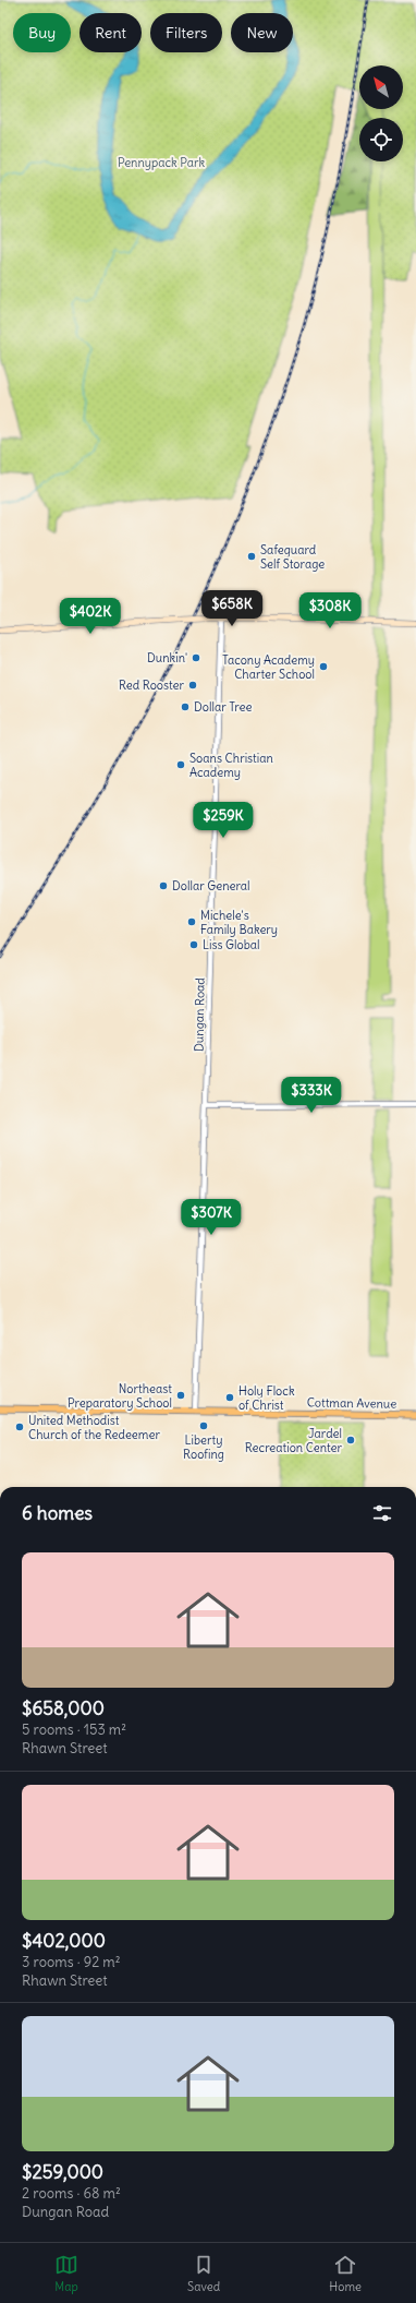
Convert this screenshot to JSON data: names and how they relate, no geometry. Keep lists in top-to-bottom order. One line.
{"streets":{"main road":["Cottman Avenue"],"street":["Dungan Road"]},"crossings":[["Dungan Road","Cottman Avenue"]],"parks":["Pennypack Park"],"places":["Safeguard Self Storage","Dunkin'","Tacony Academy Charter School","Red Rooster","Dollar Tree","Soans Christian Academy","Dollar General","Michele's Family Bakery","Liss Global","Northeast Preparatory School","Holy Flock of Christ","Liberty Roofing","United Methodist Church of the Redeemer","Jardel Recreation Center"],"north":"top left","page":{"chip":["Buy","Rent","Filters","New"],"price":["$658K","$308K","$402K","$259K","$333K","$307K"],"heading":"6 homes","list":[{"name":"$658,000","note":"5 rooms · 153 m² · Rhawn Street"},{"name":"$402,000","note":"3 rooms · 92 m² · Rhawn Street"},{"name":"$259,000","note":"2 rooms · 68 m² · Dungan Road"}],"tabs":["Map","Saved","Home"]}}
